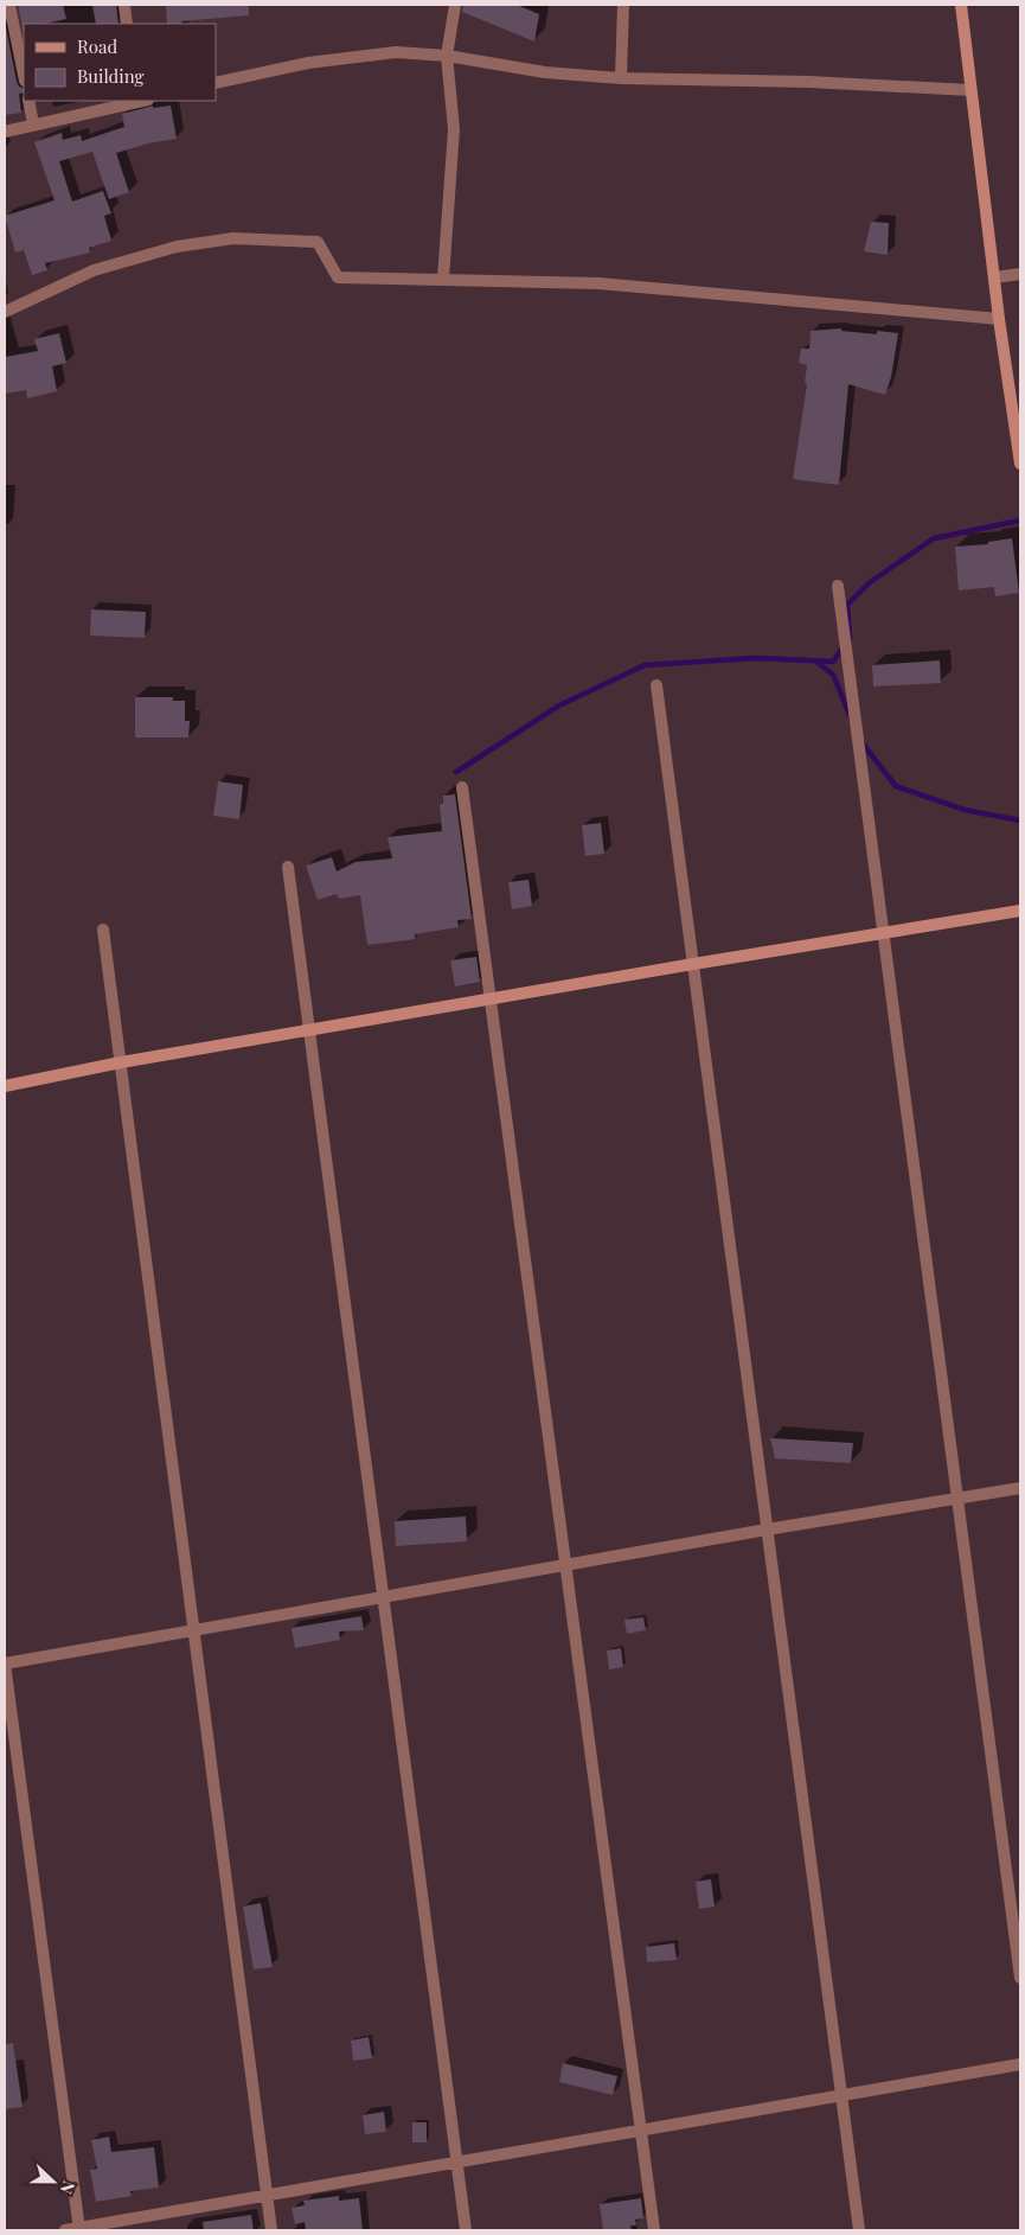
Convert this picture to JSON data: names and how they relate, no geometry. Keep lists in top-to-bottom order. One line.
{"legend":["Road","Building"],"north":"right"}
